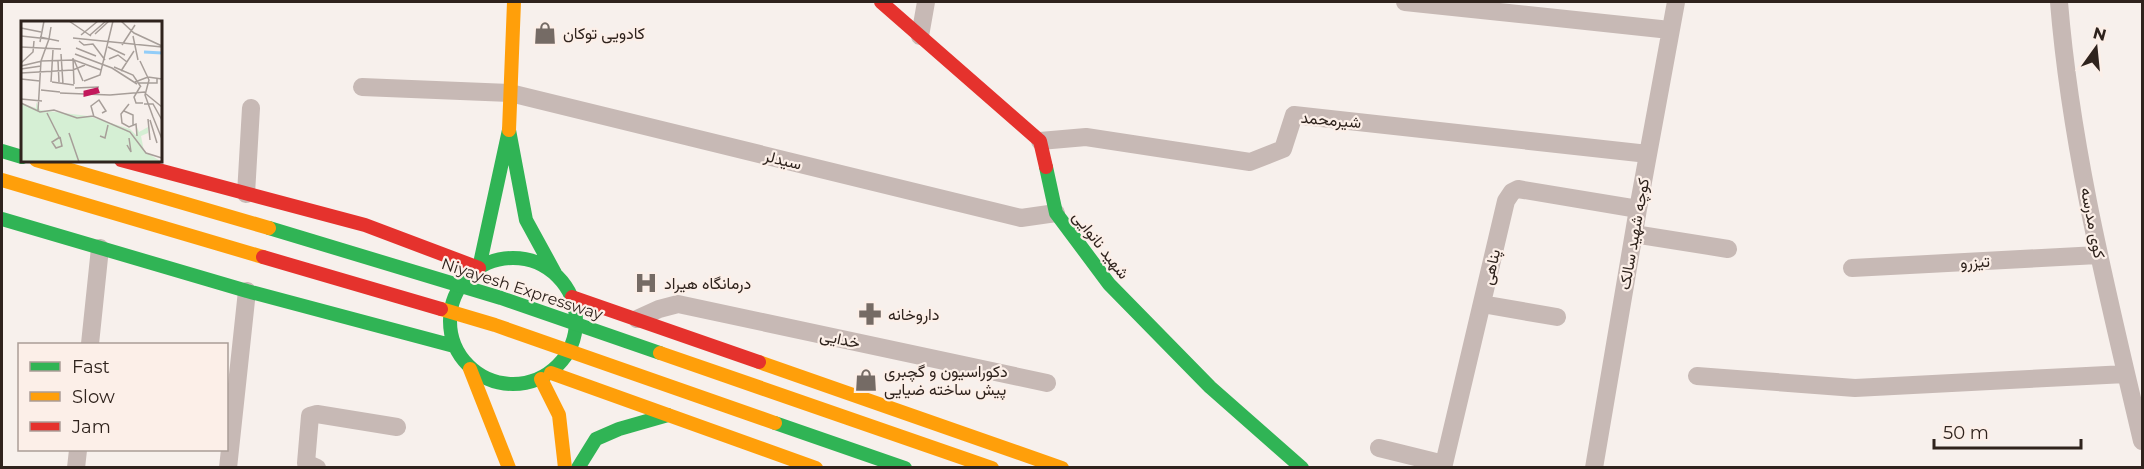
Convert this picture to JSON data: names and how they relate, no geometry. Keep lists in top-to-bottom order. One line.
{"streets":{"main road":["شهید نانوایی","Niyayesh Expressway"],"street":["شیرمحمد","سیدلر","کوی مدرسه","کوچه شهید سالک","تیزرو","پناهی","خدایی"]},"crossings":[["شیرمحمد","کوچه شهید سالک"],["شیرمحمد","شهید نانوایی"],["سیدلر","شهید نانوایی"],["کوی مدرسه","تیزرو"],["کوچه شهید سالک","پناهی"]],"places":{"shop":["کادویی توکان","دکوراسیون و گچبری پیش ساخته ضیایی"],"hospital":["درمانگاه هیراد"],"pharmacy":["داروخانه"]},"legend":["Fast","Slow","Jam"],"scale_bar":"50 m","north":"top"}
